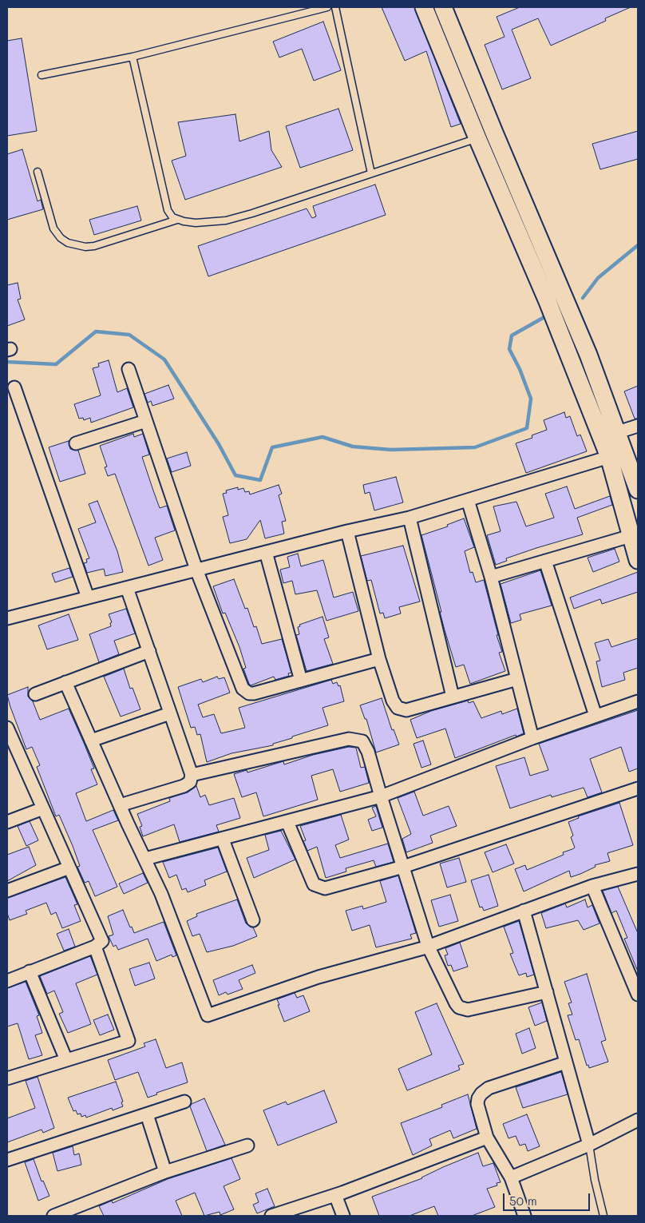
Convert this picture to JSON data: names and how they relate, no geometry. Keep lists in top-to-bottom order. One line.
{"scale_bar":"50 m"}
